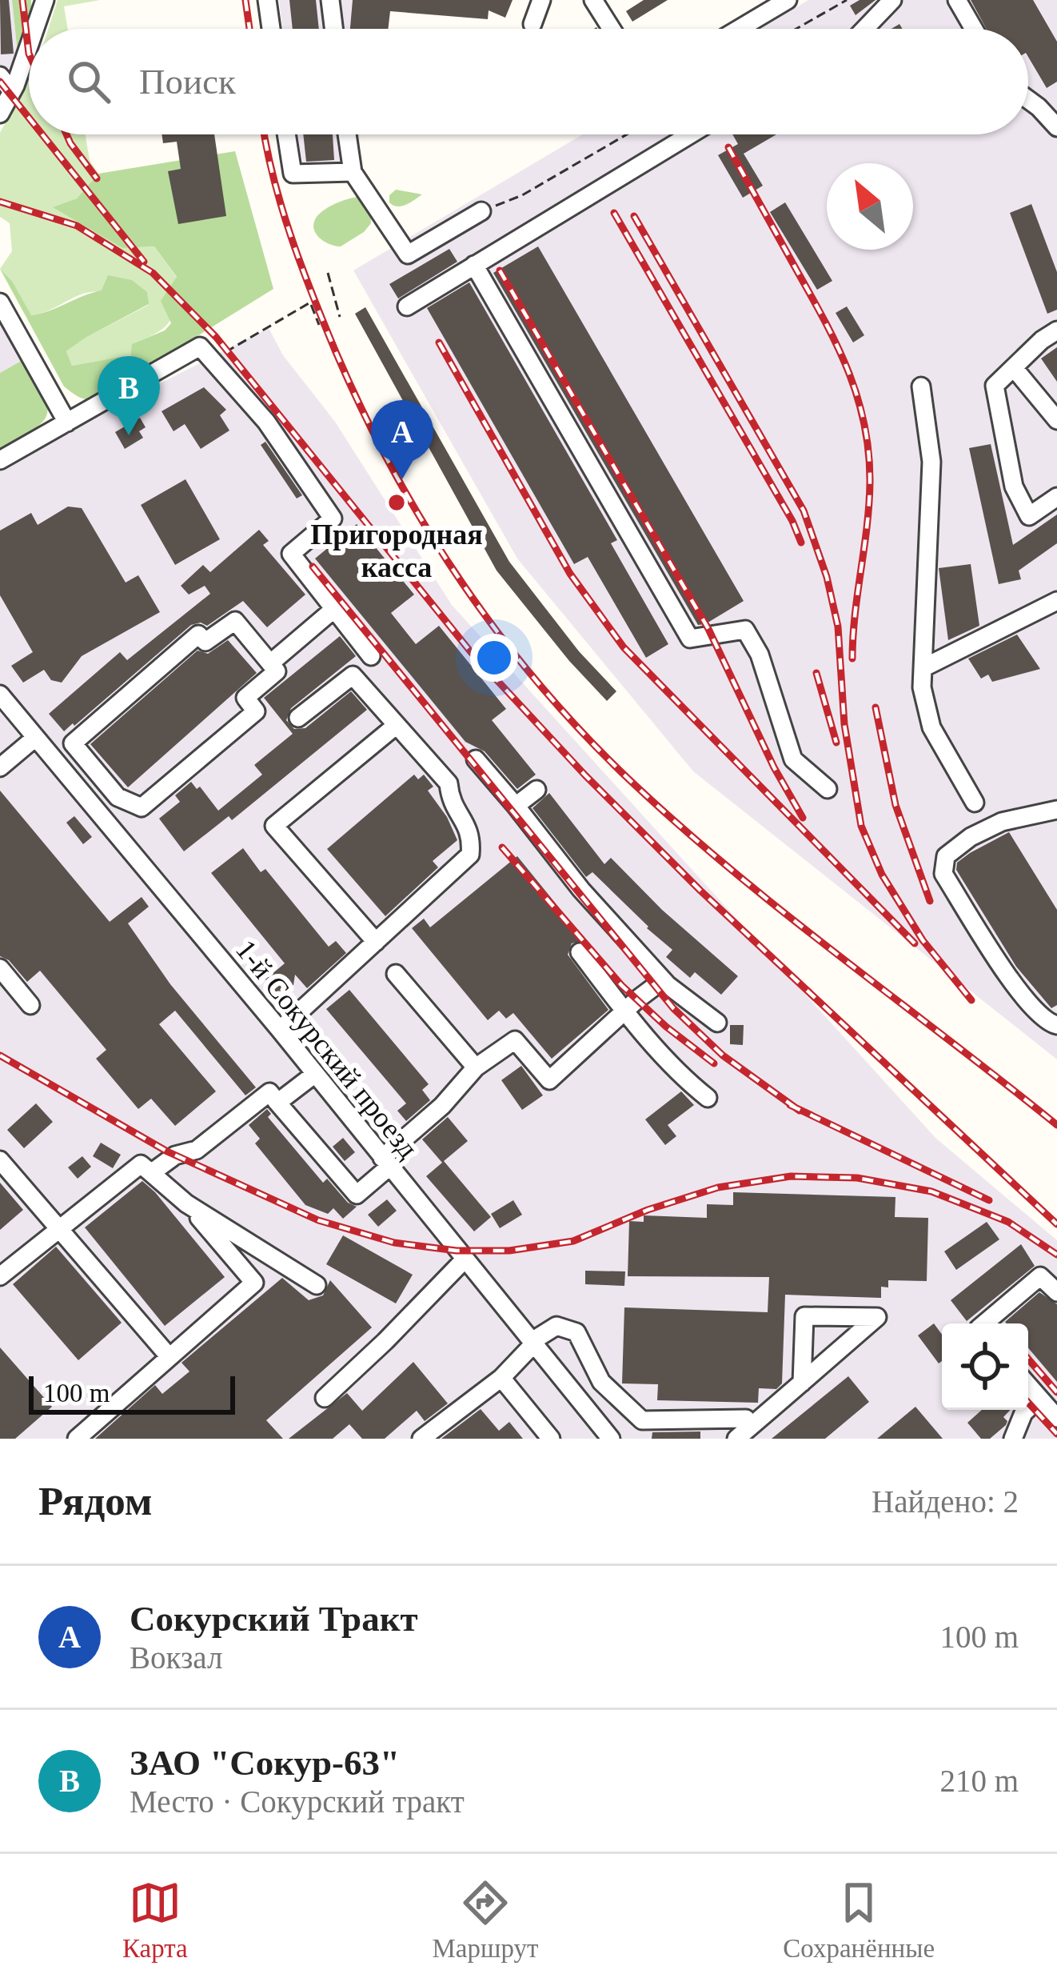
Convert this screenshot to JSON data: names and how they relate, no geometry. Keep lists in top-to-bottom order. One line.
{"streets":{"street":["1-й Сокурский проезд"]},"places":["Пригородная касса"],"scale_bar":"100 m","north":"top left","page":{"search":"Поиск","pins":["B","A"],"scale":"100 m","heading":["Рядом","Найдено: 2"],"list":[{"mark":"A","name":"Сокурский Тракт","note":"Вокзал","value":"100 m"},{"mark":"B","name":"ЗАО \"Сокур-63\"","note":"Место · Сокурский тракт","value":"210 m"}],"nav":["Карта","Маршрут","Сохранённые"]}}
